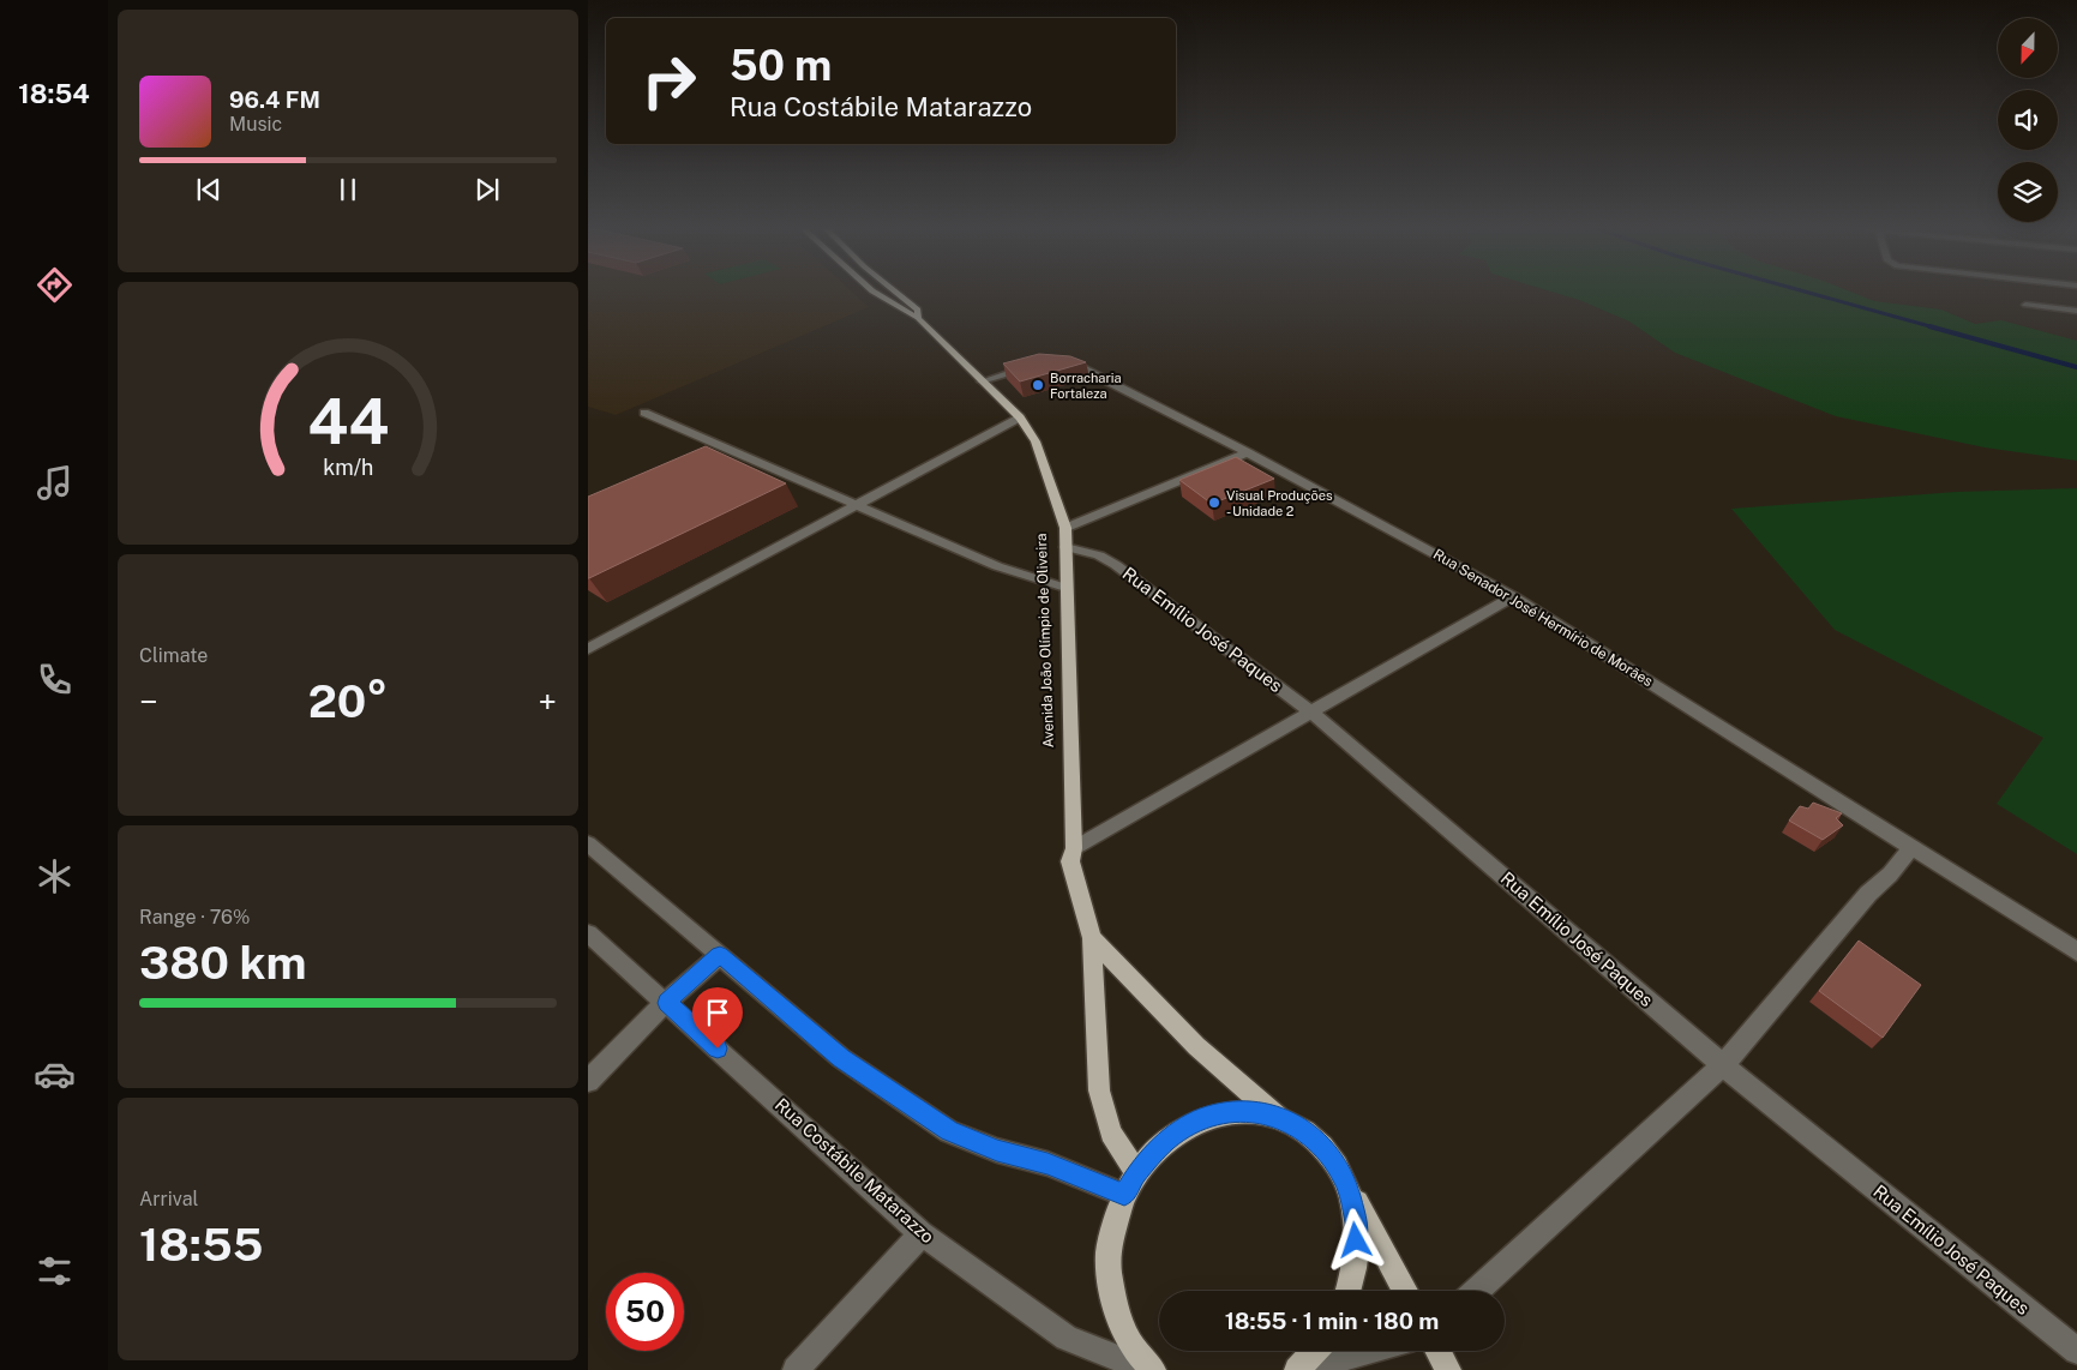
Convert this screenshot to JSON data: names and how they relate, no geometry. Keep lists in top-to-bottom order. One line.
{"streets":{"main road":["Avenida João Olímpio de Oliveira"],"street":["Rua Senador José Hermírio de Morães","Rua Emílio José Paques","Rua Costábile Matarazzo"]},"crossings":[["Rua Emílio José Paques","Avenida João Olímpio de Oliveira"]],"places":["Borracharia Fortaleza","Visual Produções - Unidade 2"],"north":"bottom","page":{"tabs":"18:54","turn":["50 m","Rua Costábile Matarazzo"],"song":["96.4 FM","Music"],"tile":["Climate",["Range · 76%","380 km"],["Arrival","18:55"]],"heat":["−","20°","+"],"limit":"50","trip":"18:55 · 1 min · 180 m","gauge":["44","km/h"]}}
